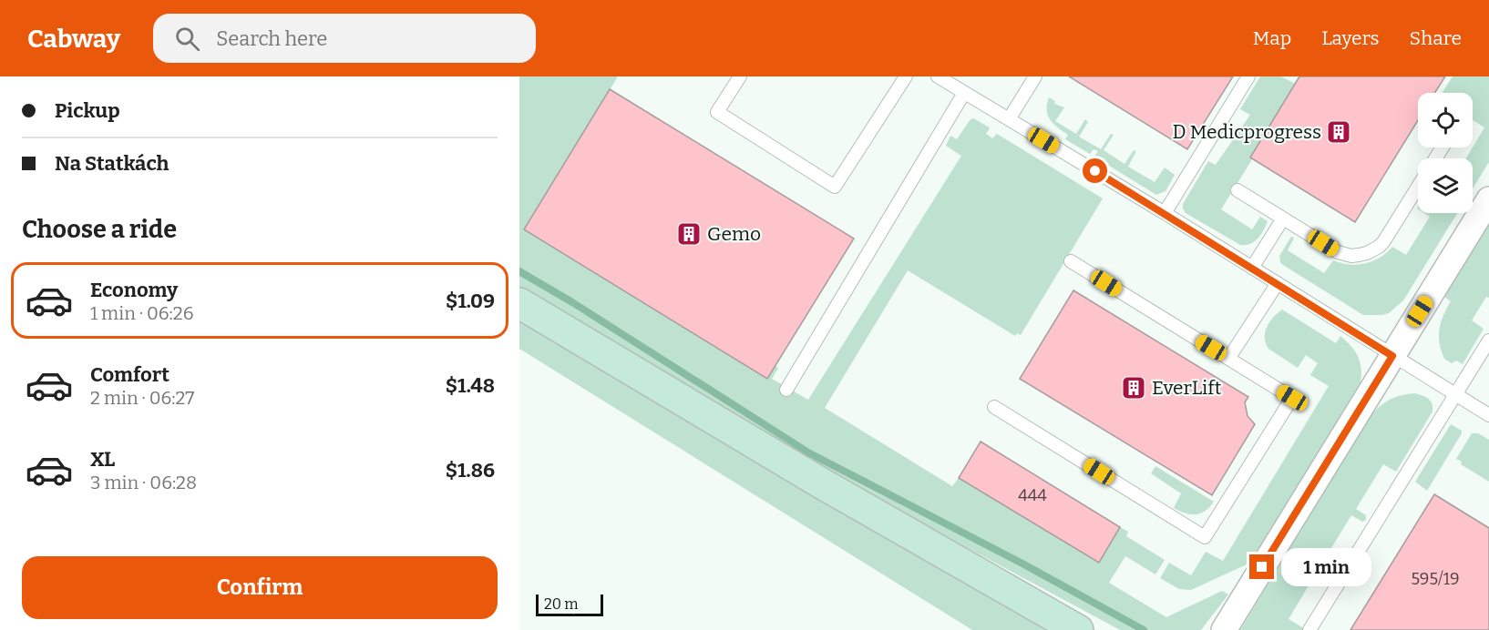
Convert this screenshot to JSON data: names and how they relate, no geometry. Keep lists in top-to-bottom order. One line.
{"places":{"building":["D Medicprogress","Gemo","EverLift"]},"house_numbers":["444","595/19"],"scale_bar":"20 m","page":{"header":"Cabway","search":"Search here","nav":["Map","Layers","Share"],"banner":["Pickup","Na Statkách"],"heading":"Choose a ride","list":[{"name":"Economy","note":"1 min · 06:26","value":"$1.09"},{"name":"Comfort","note":"2 min · 06:27","value":"$1.48"},{"name":"XL","note":"3 min · 06:28","value":"$1.86"}],"buttons":"Confirm","bubble":"1 min","scale":"20 m"}}
